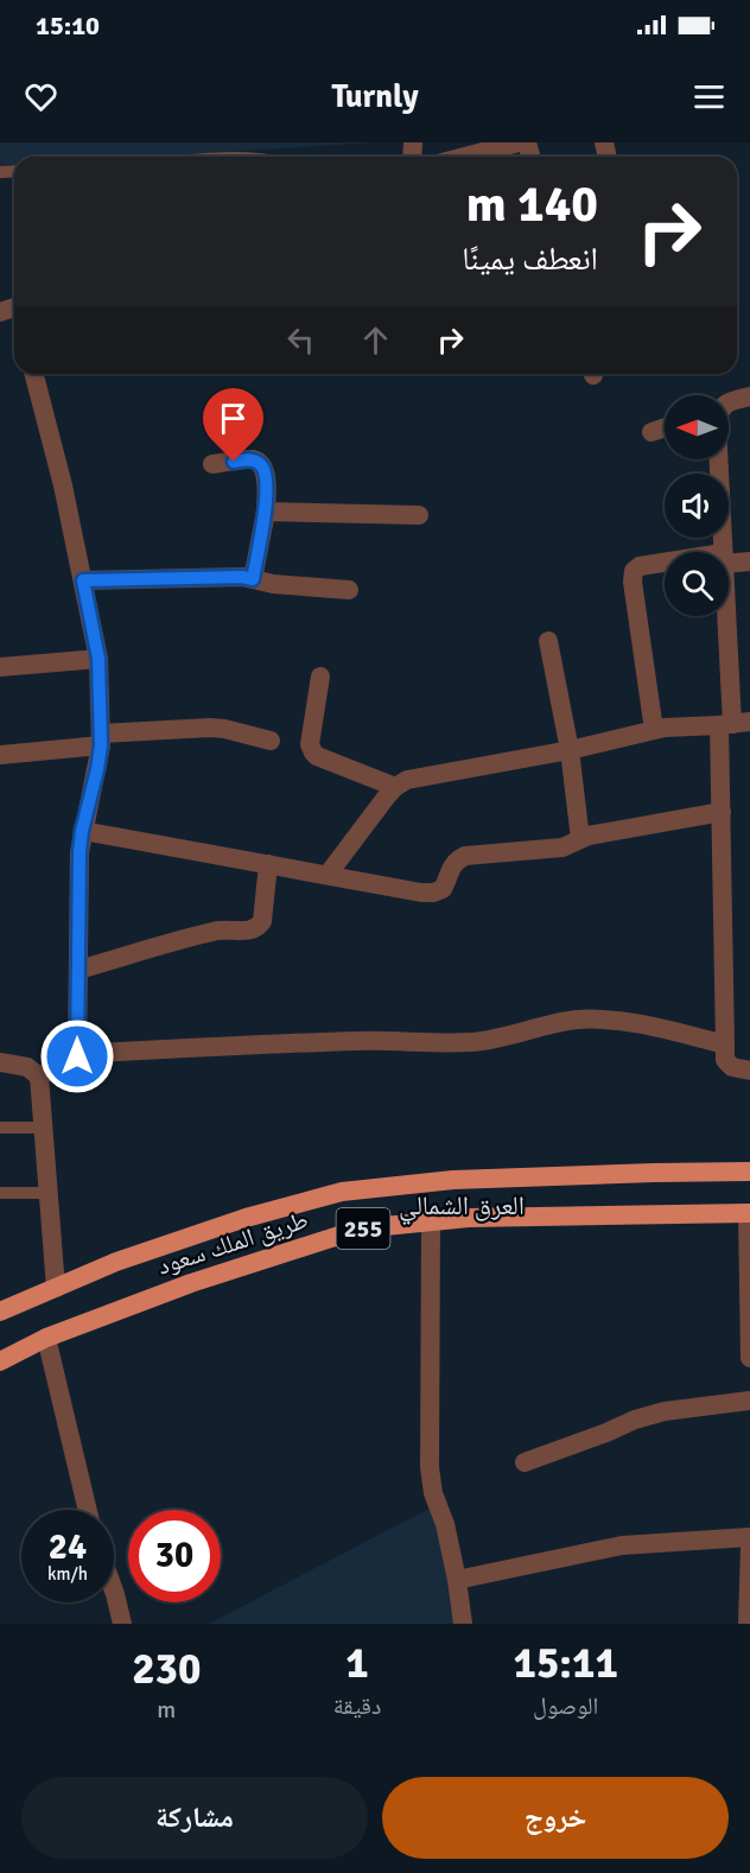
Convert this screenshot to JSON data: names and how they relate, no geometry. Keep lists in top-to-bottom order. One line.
{"streets":{"highway":["255","طريق الملك سعود"]},"districts":["العرق الشمالي"],"north":"left","page":{"status":"15:10","header":"Turnly","turn":["140 m","انعطف يمينًا"],"speed":"24 km/h","limit":"30","eta":["15:11","الوصول","1","دقيقة","230","m"],"buttons":["خروج","مشاركة"]}}
